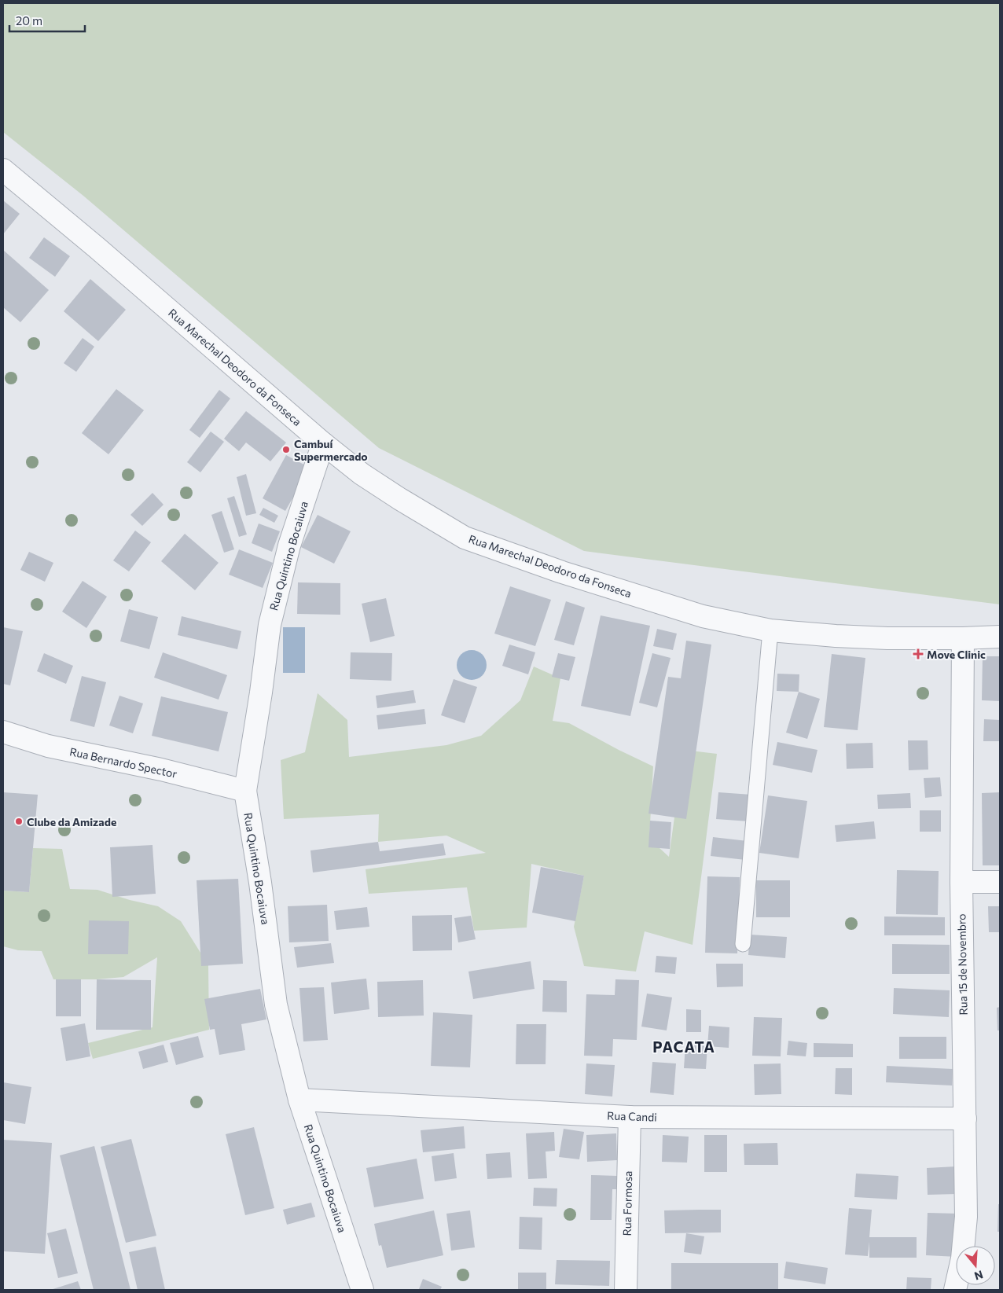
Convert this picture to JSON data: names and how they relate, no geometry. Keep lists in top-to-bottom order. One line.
{"streets":{"street":["Rua Marechal Deodoro da Fonseca","Rua Quintino Bocaiuva","Rua Bernardo Spector","Rua 15 de Novembro","Rua Candi","Rua Formosa"]},"crossings":[["Rua Marechal Deodoro da Fonseca","Rua Quintino Bocaiuva"],["Rua Marechal Deodoro da Fonseca","Rua 15 de Novembro"],["Rua Quintino Bocaiuva","Rua Bernardo Spector"],["Rua Quintino Bocaiuva","Rua Candi"],["Rua 15 de Novembro","Rua Candi"],["Rua Candi","Rua Formosa"]],"districts":["PACATA"],"places":{"other":["Cambuí Supermercado","Clube da Amizade"],"health":["Move Clinic"]},"scale_bar":"20 m","north":"bottom"}
